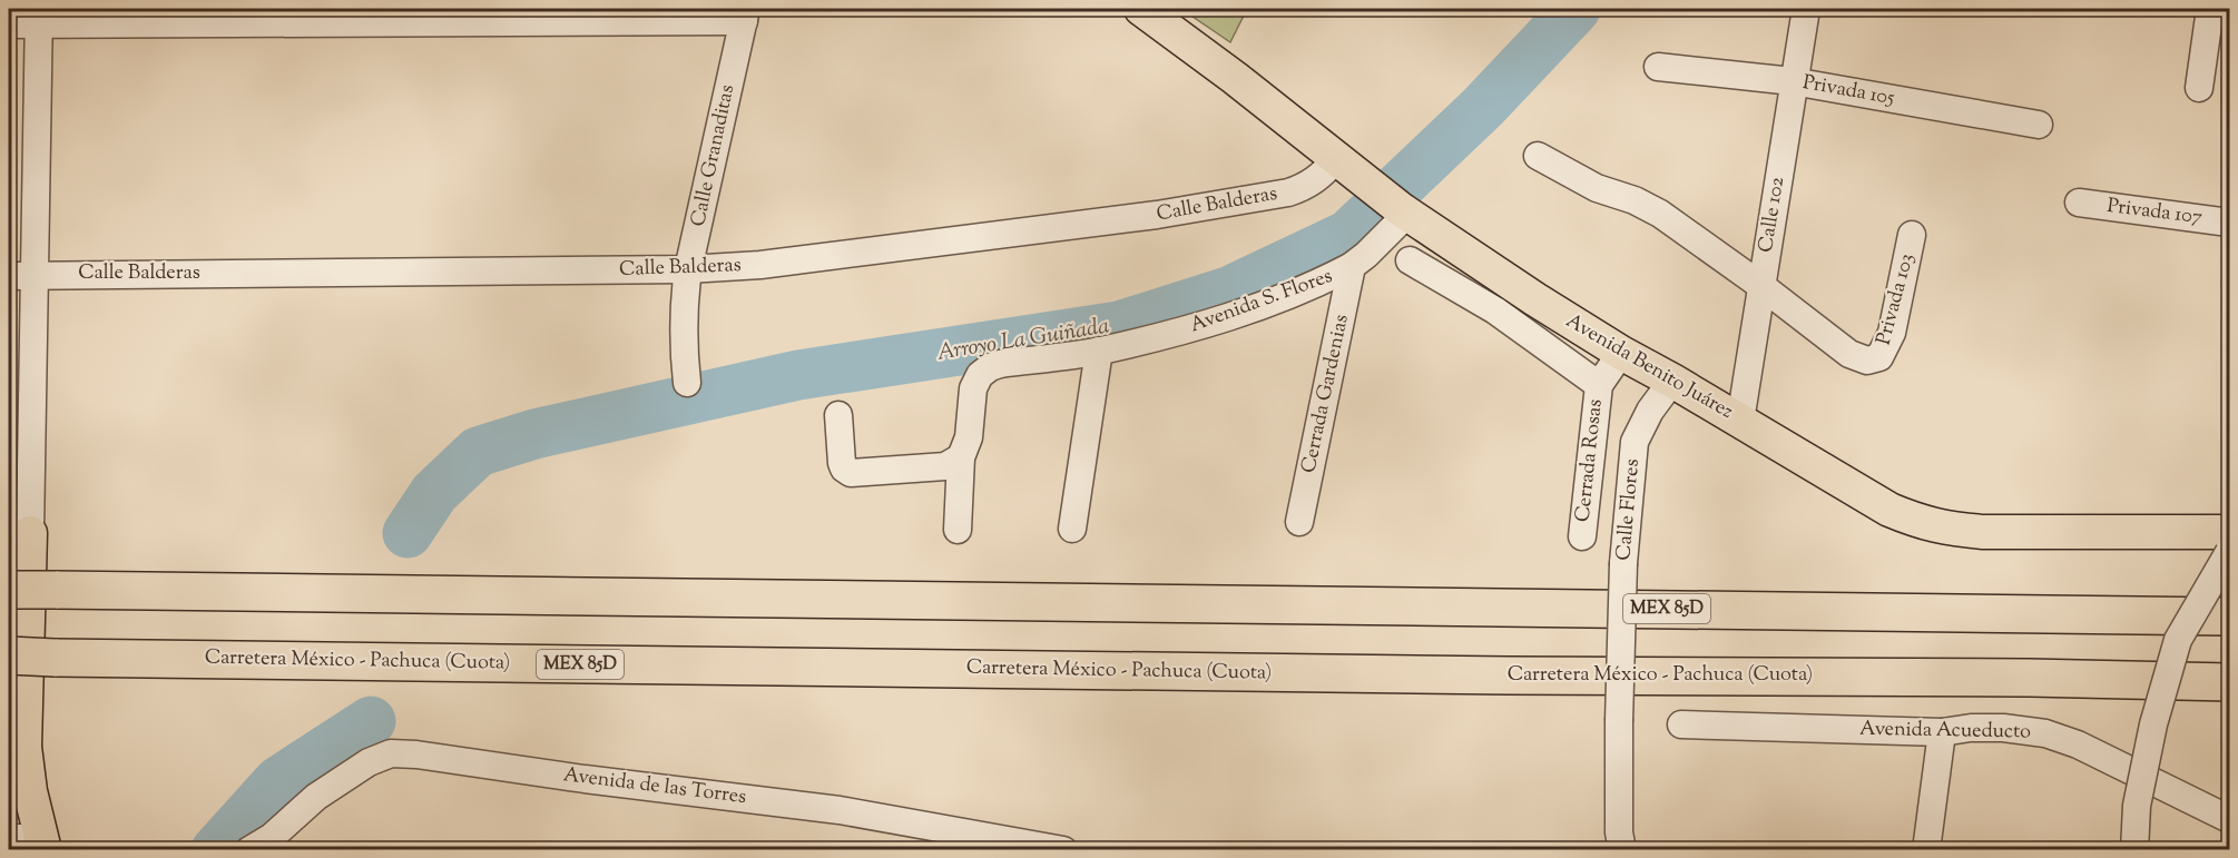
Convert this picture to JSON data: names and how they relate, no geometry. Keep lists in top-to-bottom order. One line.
{"streets":{"highway":["MEX 85D","Carretera México - Pachuca (Cuota)"],"main road":["Avenida Benito Juárez"],"street":["Privada 105","Calle Granaditas","Calle Balderas","Privada 107","Calle 102","Privada 103","Avenida S. Flores","Cerrada Gardenias","Cerrada Rosas","Calle Flores","Avenida Acueducto","Avenida de las Torres"]},"crossings":[["Privada 105","Calle 102"],["Calle Granaditas","Calle Balderas"],["Calle Balderas","Avenida Benito Juárez"],["Calle 102","Privada 103"],["Calle 102","Avenida Benito Juárez"],["Avenida S. Flores","Avenida Benito Juárez"],["Avenida S. Flores","Cerrada Gardenias"],["Avenida Benito Juárez","Cerrada Rosas"],["Avenida Benito Juárez","Calle Flores"]],"water":["Arroyo La Guiñada"]}
